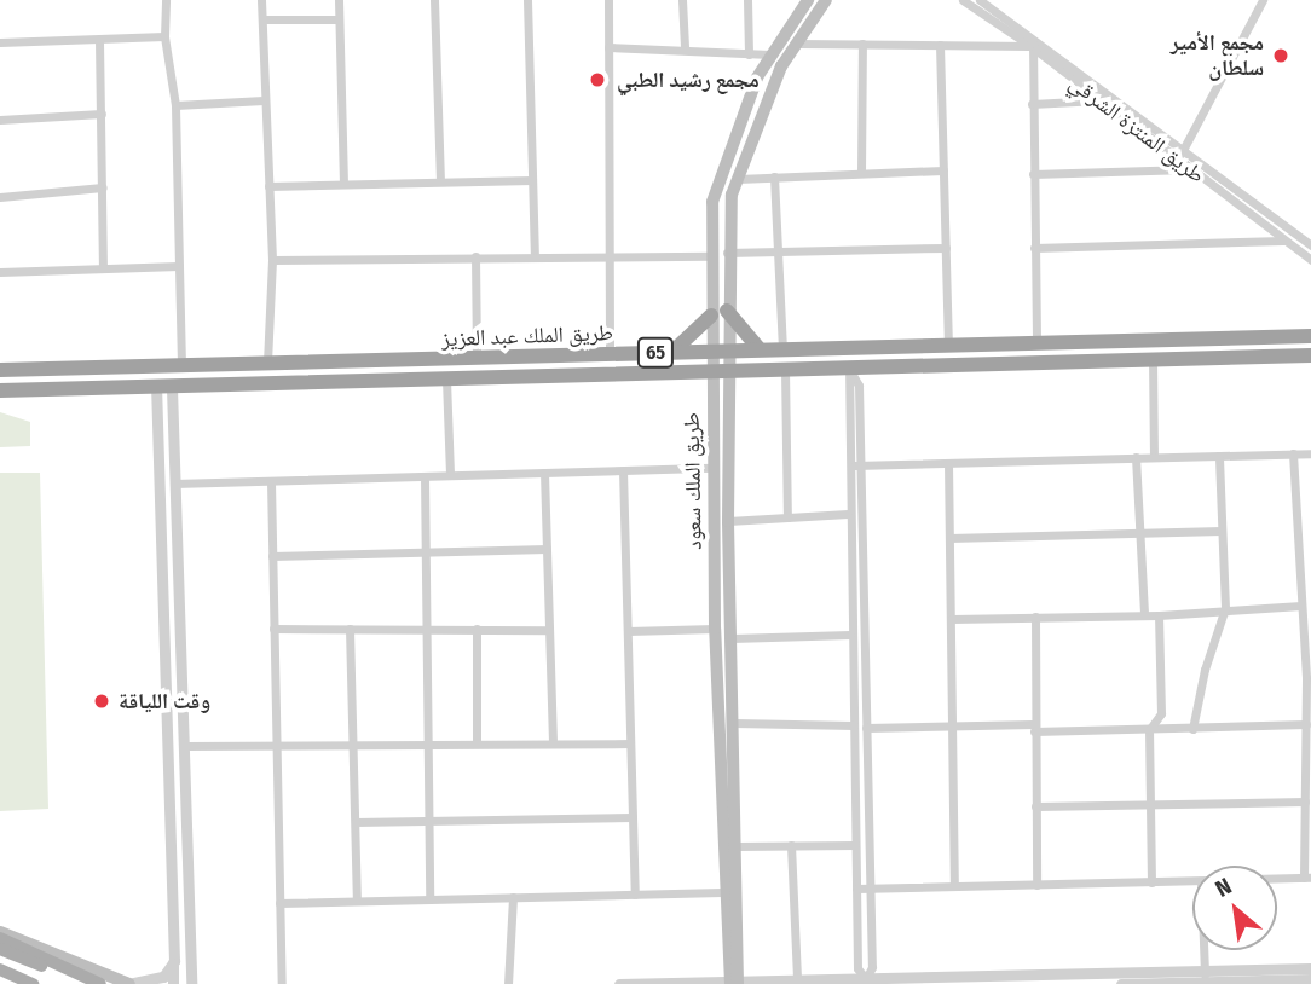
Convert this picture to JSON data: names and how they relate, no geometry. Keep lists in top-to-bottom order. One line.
{"streets":{"highway":["طريق الملك عبد العزيز","65"],"main road":["طريق الملك سعود"],"street":["طريق المنتزة الشرقي"]},"crossings":[["طريق الملك عبد العزيز","طريق الملك سعود"]],"places":["مجمع الأمير سلطان","مجمع رشيد الطبي","وقت اللياقة"],"north":"top left"}
